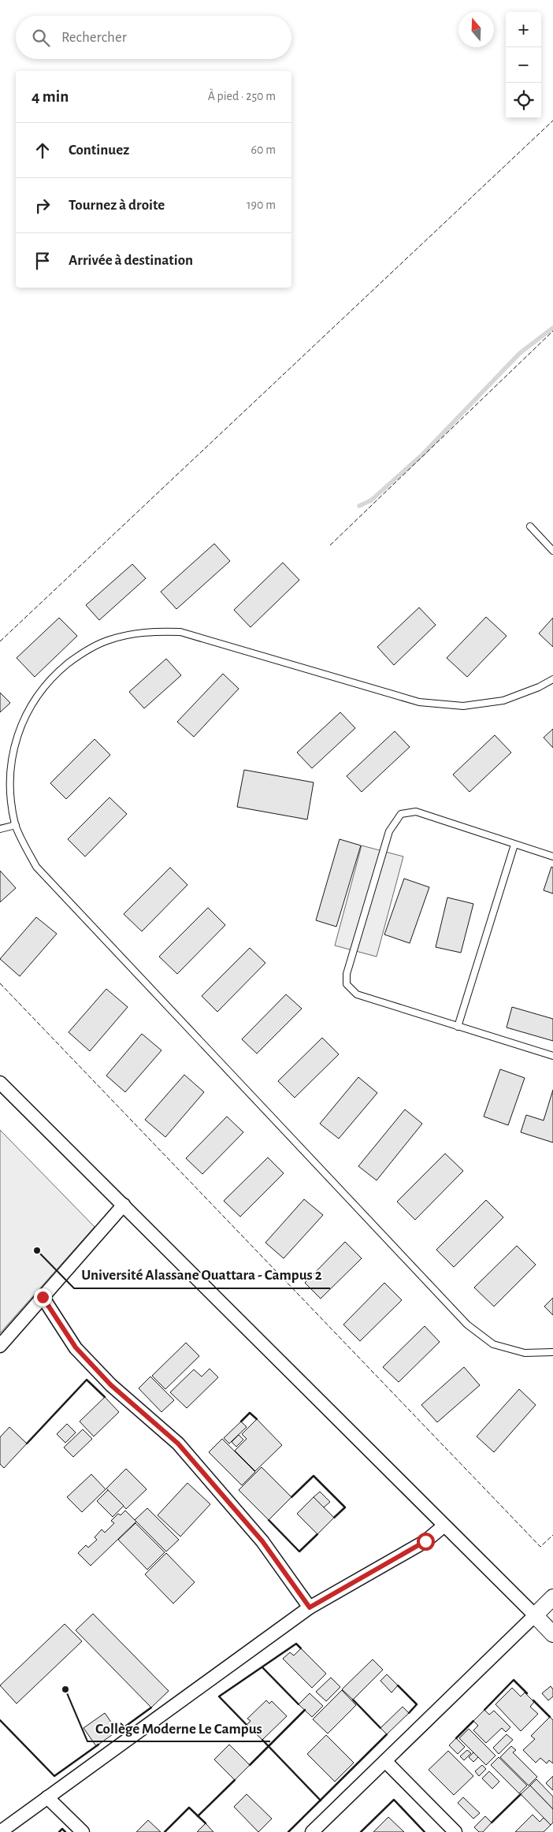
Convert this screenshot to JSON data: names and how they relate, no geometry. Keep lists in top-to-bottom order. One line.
{"places":["Université Alassane Ouattara - Campus 2","Collège Moderne Le Campus"],"north":"top","page":{"map_buttons":["+","−"],"search":"Rechercher","heading":["4 min","À pied · 250 m"],"list":[["Continuez","60 m"],["Tournez à droite","190 m"],"Arrivée à destination"]}}
